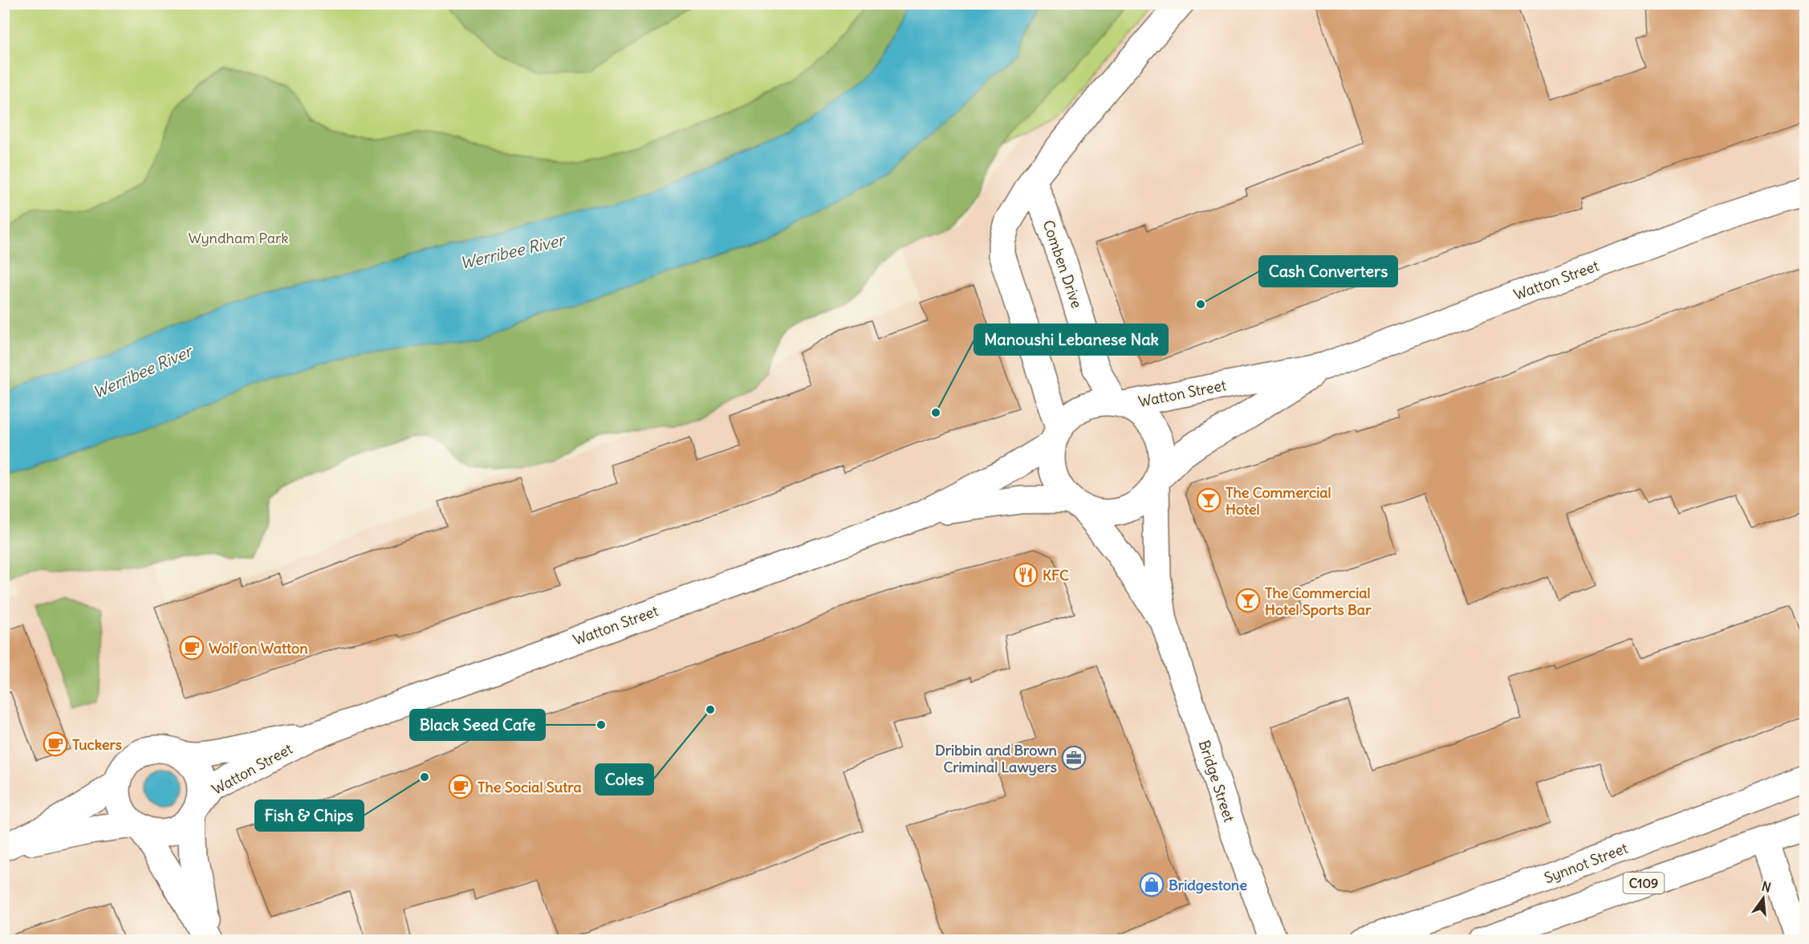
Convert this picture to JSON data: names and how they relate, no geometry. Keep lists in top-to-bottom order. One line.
{"streets":{"main road":["Comben Drive","Watton Street","Bridge Street","Synnot Street","C109"]},"crossings":[["Comben Drive","Watton Street"],["Comben Drive","Bridge Street"],["Watton Street","Bridge Street"]],"water":["Werribee River"],"parks":["Wyndham Park"],"places":{"other":["Cash Converters","Manoushi Lebanese Nak","Coles","Black Seed Cafe","Fish & Chips"],"bar":["The Commercial Hotel","The Commercial Hotel Sports Bar"],"restaurant":["KFC"],"cafe":["Wolf on Watton","Tuckers","The Social Sutra"],"office":["Dribbin and Brown Criminal Lawyers"],"shop":["Bridgestone"]},"north":"top"}
